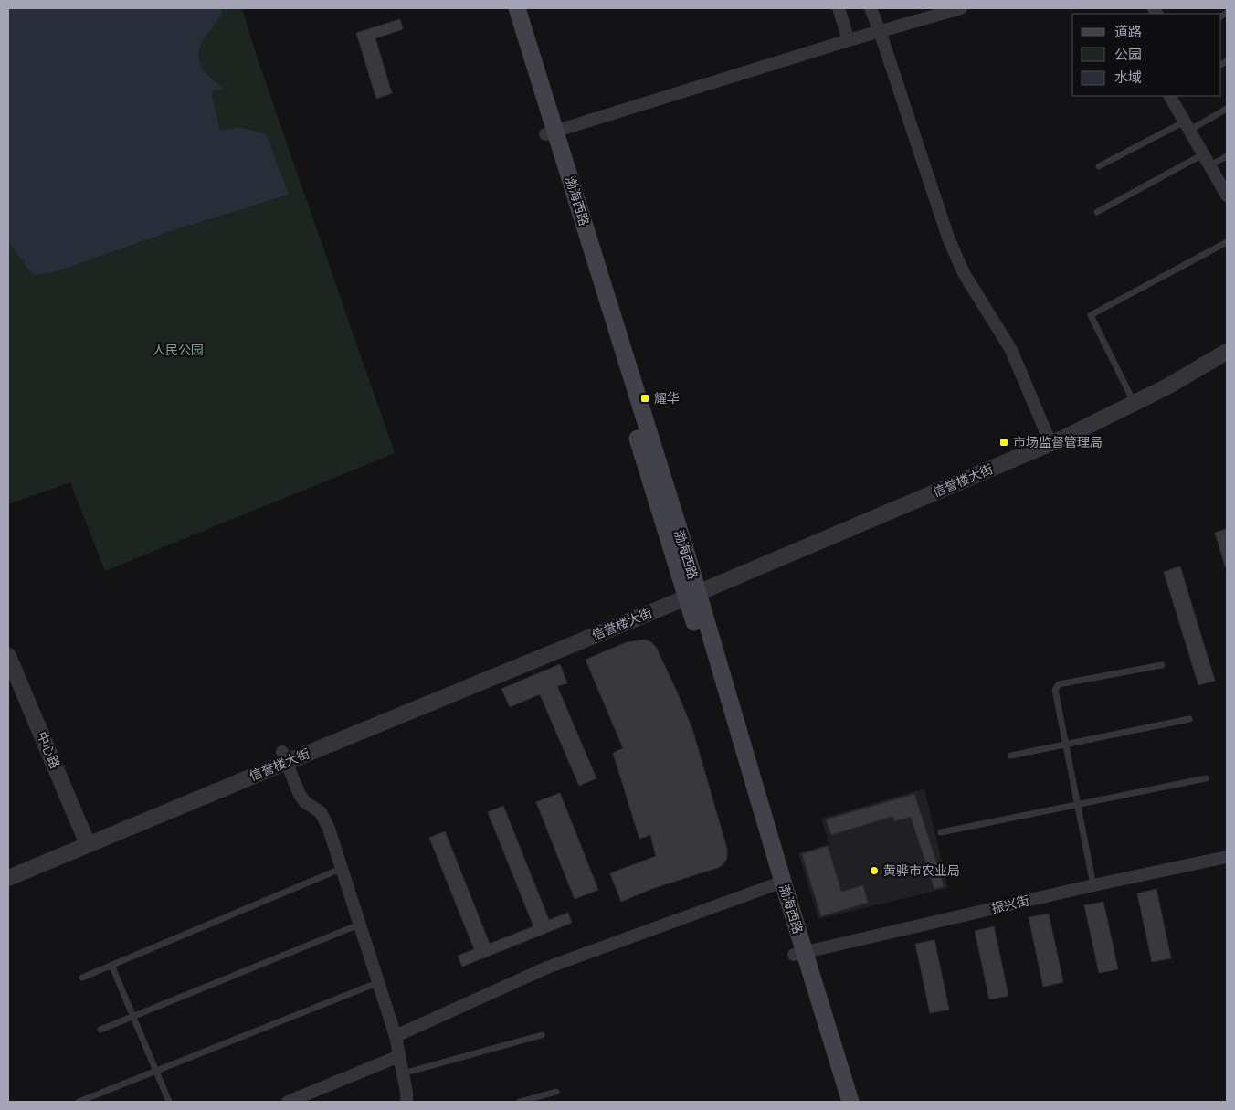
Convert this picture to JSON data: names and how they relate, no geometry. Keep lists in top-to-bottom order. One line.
{"streets":{"main road":["渤海西路"],"street":["信誉楼大街","中心路","振兴街"]},"crossings":[["渤海西路","信誉楼大街"],["渤海西路","振兴街"],["信誉楼大街","中心路"]],"parks":["人民公园"],"places":{"transit":["耀华","市场监督管理局"],"other":["黄骅市农业局"]},"legend":["道路","公园","水域"]}
